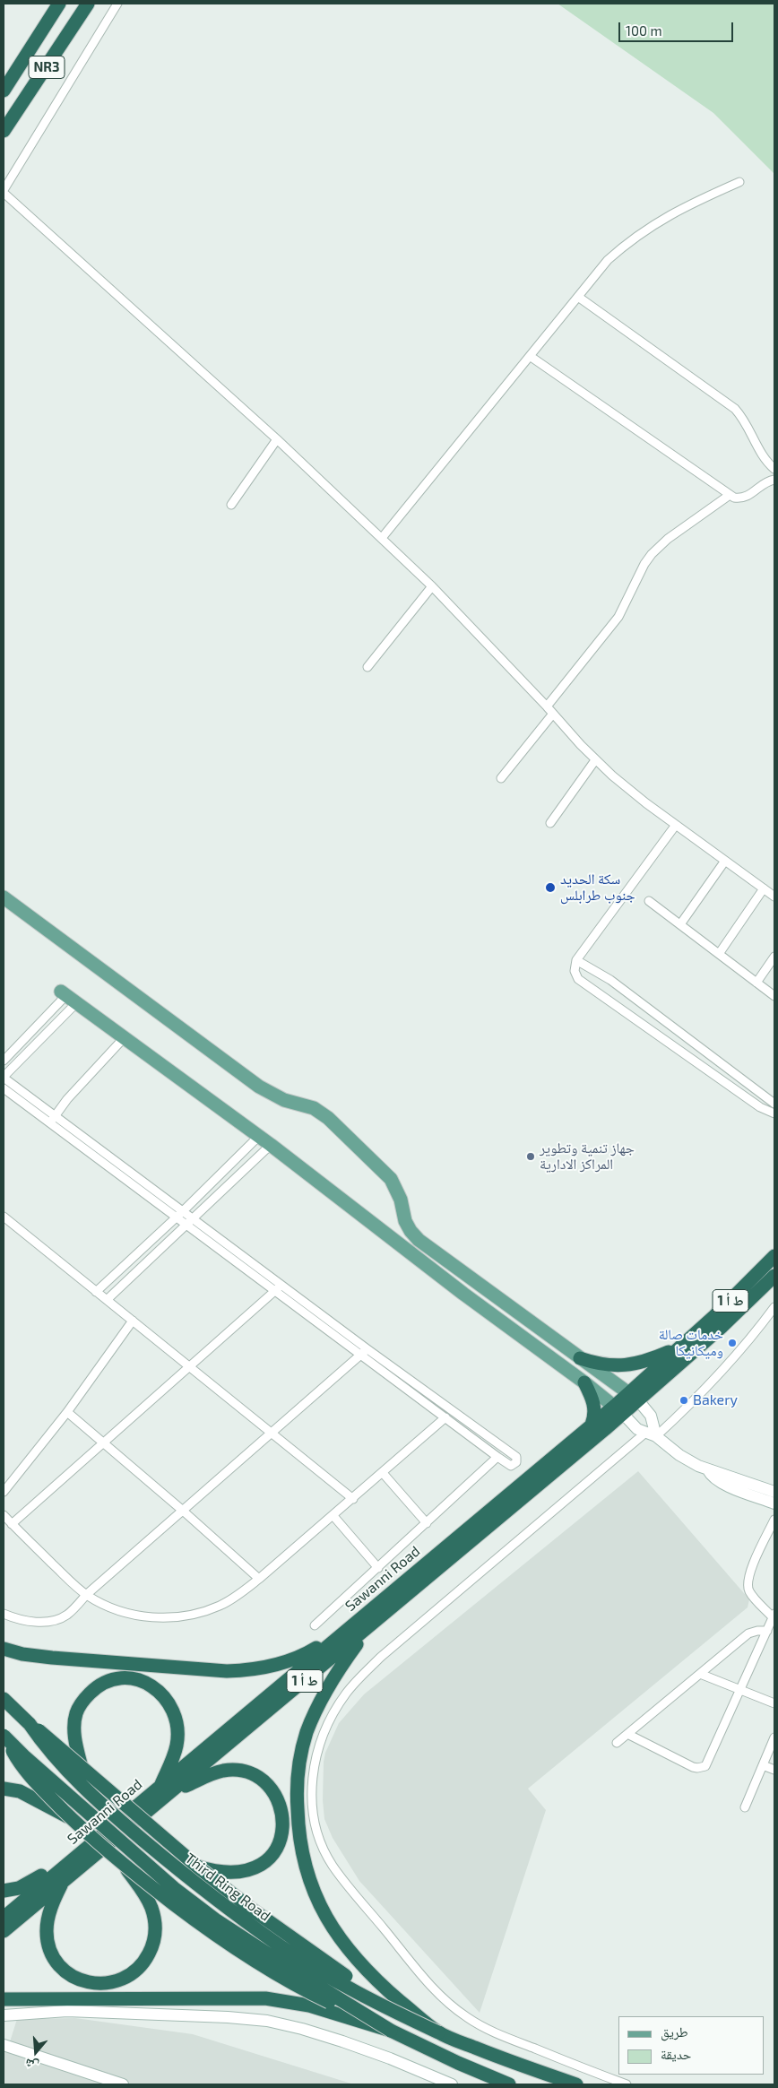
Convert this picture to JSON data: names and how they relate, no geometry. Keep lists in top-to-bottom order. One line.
{"streets":{"highway":["NR3","ط أ 1","Sawanni Road","Third Ring Road"]},"places":["سكة الحديد جنوب طرابلس","جهاز تنمية وتطوير المراكز الادارية","خدمات صالة وميكانيكا","Bakery"],"legend":["طريق","حديقة"],"scale_bar":"100 m","north":"bottom"}
